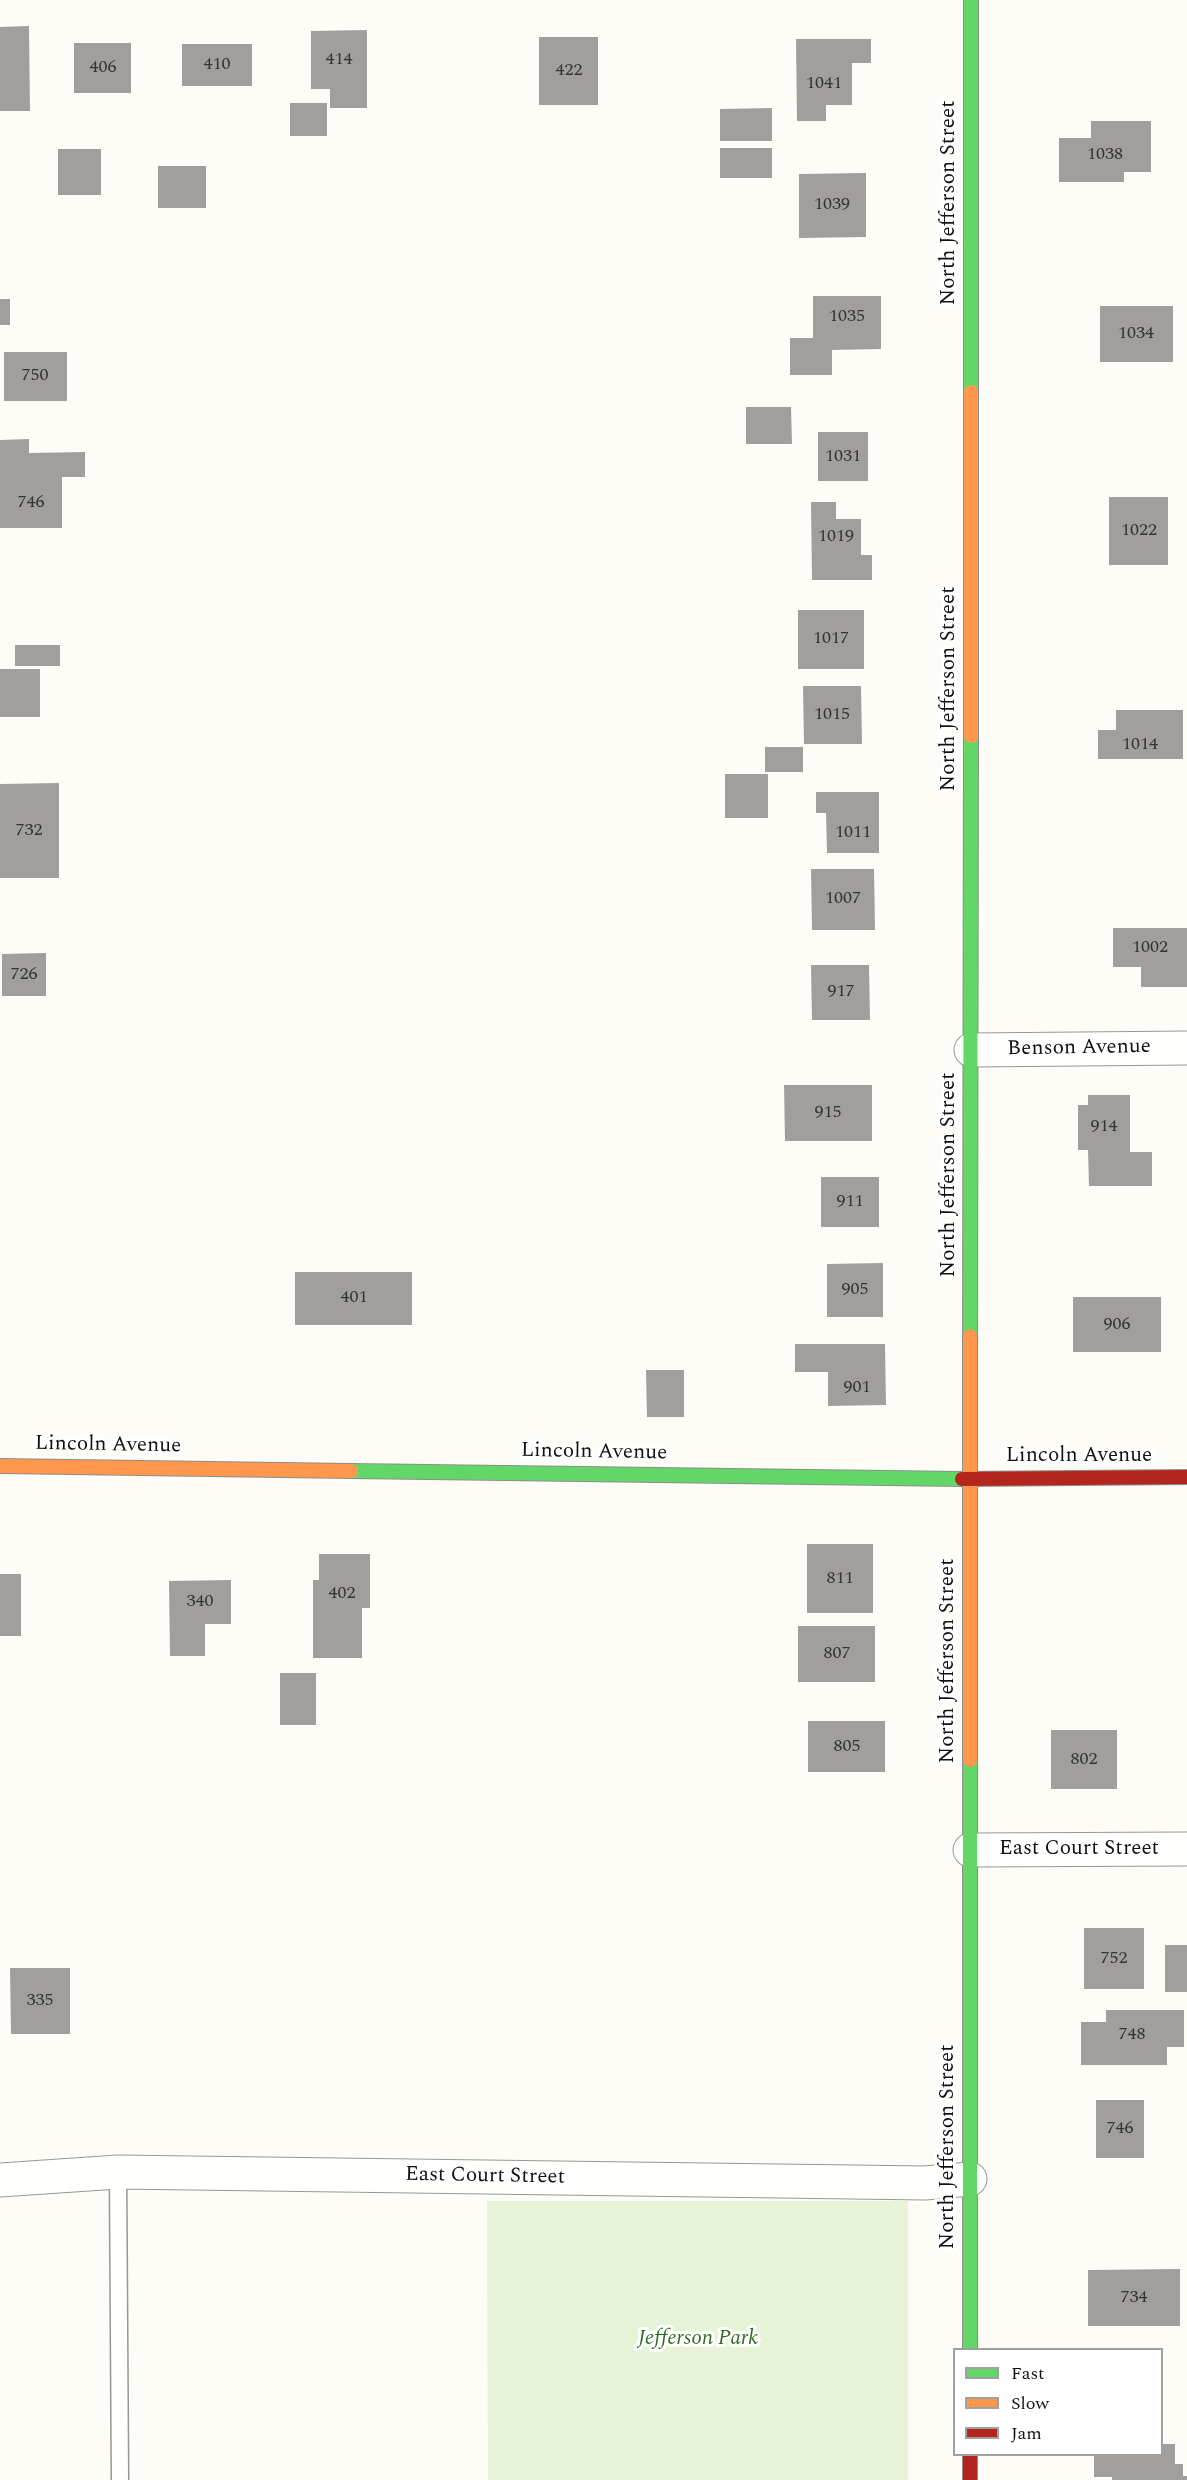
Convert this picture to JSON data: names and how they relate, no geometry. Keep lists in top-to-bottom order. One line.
{"streets":{"main road":["North Jefferson Street","Lincoln Avenue"],"street":["Benson Avenue","East Court Street"]},"crossings":[["North Jefferson Street","Benson Avenue"],["North Jefferson Street","Lincoln Avenue"],["North Jefferson Street","East Court Street"]],"parks":["Jefferson Park"],"house_numbers":["414","410","406","422","1041","1038","1039","1035","1034","750","1031","746","1022","1019","1017","1015","1014","732","1011","1007","1002","726","917","915","914","911","905","401","906","901","811","402","340","807","805","802","752","335","748","746","734"],"legend":["Fast","Slow","Jam"]}
